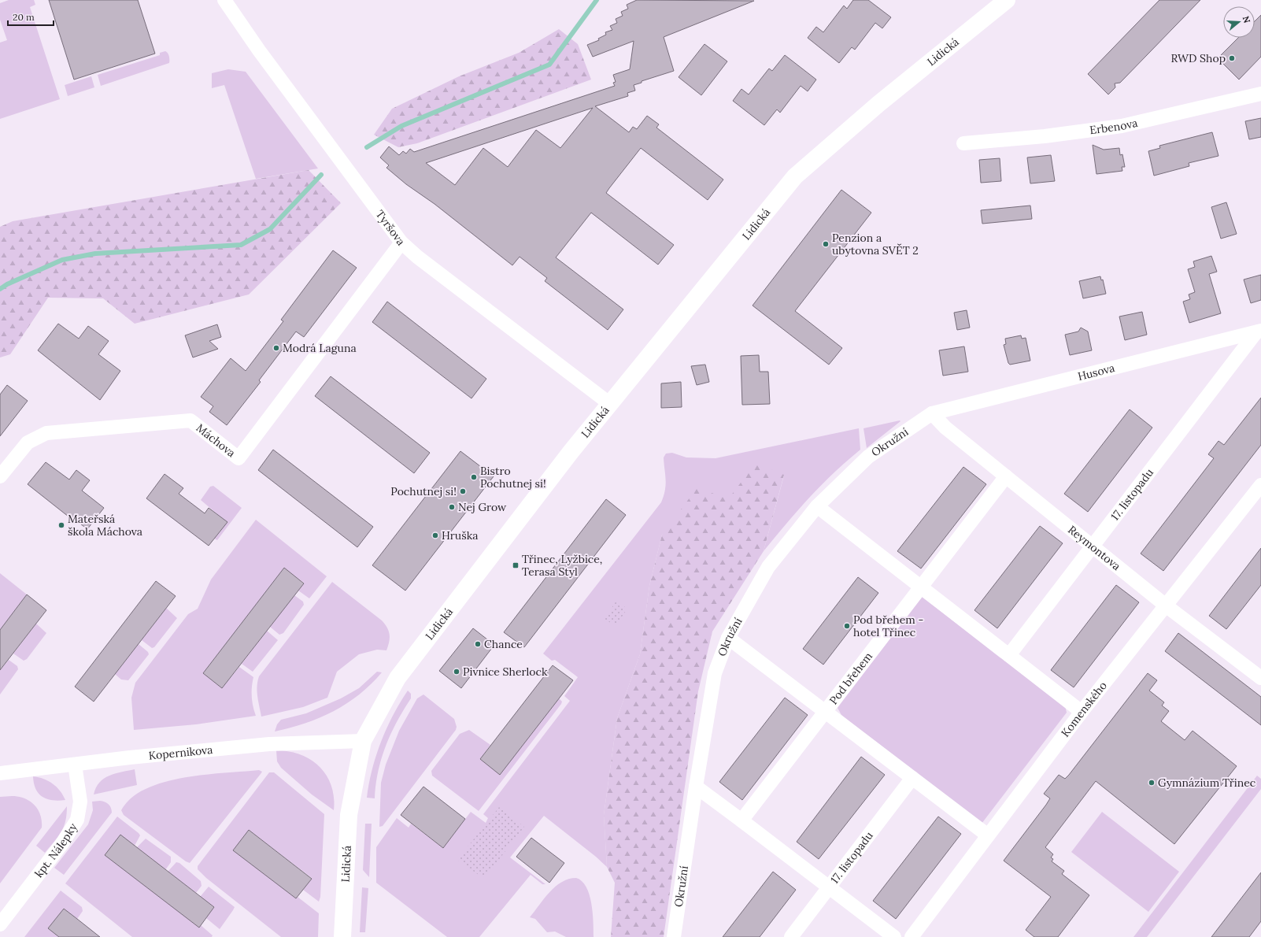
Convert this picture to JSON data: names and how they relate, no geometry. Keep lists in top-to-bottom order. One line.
{"streets":{"street":["Lidická","Erbenova","Tyršova","Husova","Máchova","Okružní","17. listopadu","Reymontova","Pod břehem","Komenského","Kopernikova","kpt. Nálepky"]},"crossings":[["Lidická","Tyršova"],["Lidická","Kopernikova"],["Tyršova","Máchova"],["Husova","Okružní"],["Husova","17. listopadu"],["Husova","Reymontova"],["Okružní","Reymontova"],["17. listopadu","Reymontova"],["Reymontova","Pod břehem"],["Reymontova","Komenského"],["Kopernikova","kpt. Nálepky"]],"places":{"other":["RWD Shop","Penzion a ubytovna SVĚT 2","Modrá Laguna","Bistro Pochutnej si!","Pochutnej si!","Nej Grow","Mateřská škola Máchova","Hruška","Pod břehem - hotel Třinec","Chance","Pivnice Sherlock","Gymnázium Třinec"],"transit":["Třinec, Lyžbice, Terasa Styl"]},"scale_bar":"20 m","north":"right"}
